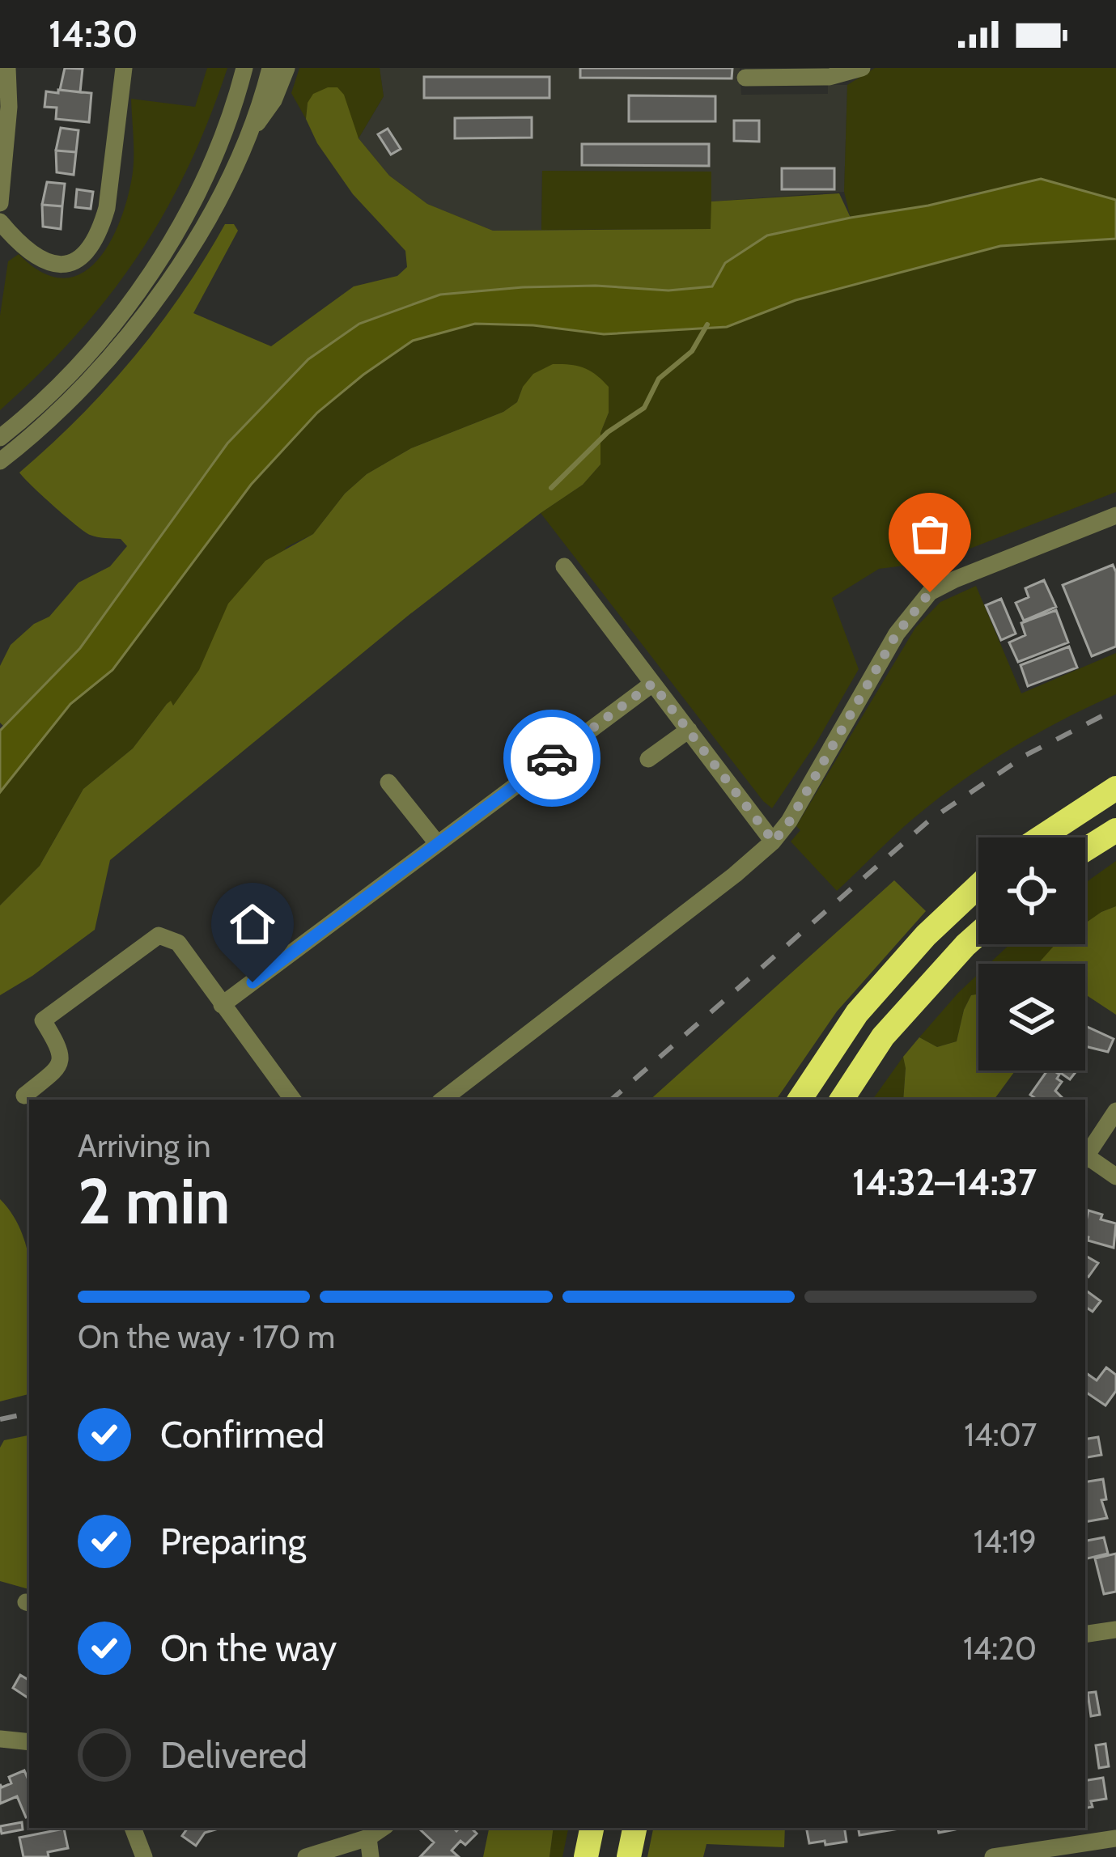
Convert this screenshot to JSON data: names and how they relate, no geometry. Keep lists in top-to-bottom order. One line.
{"page":{"status":"14:30","heading":["2 min","Arriving in","14:32–14:37"],"bar":"On the way · 170 m","list":[["Confirmed","14:07"],["Preparing","14:19"],["On the way","14:20"],"Delivered"]}}
